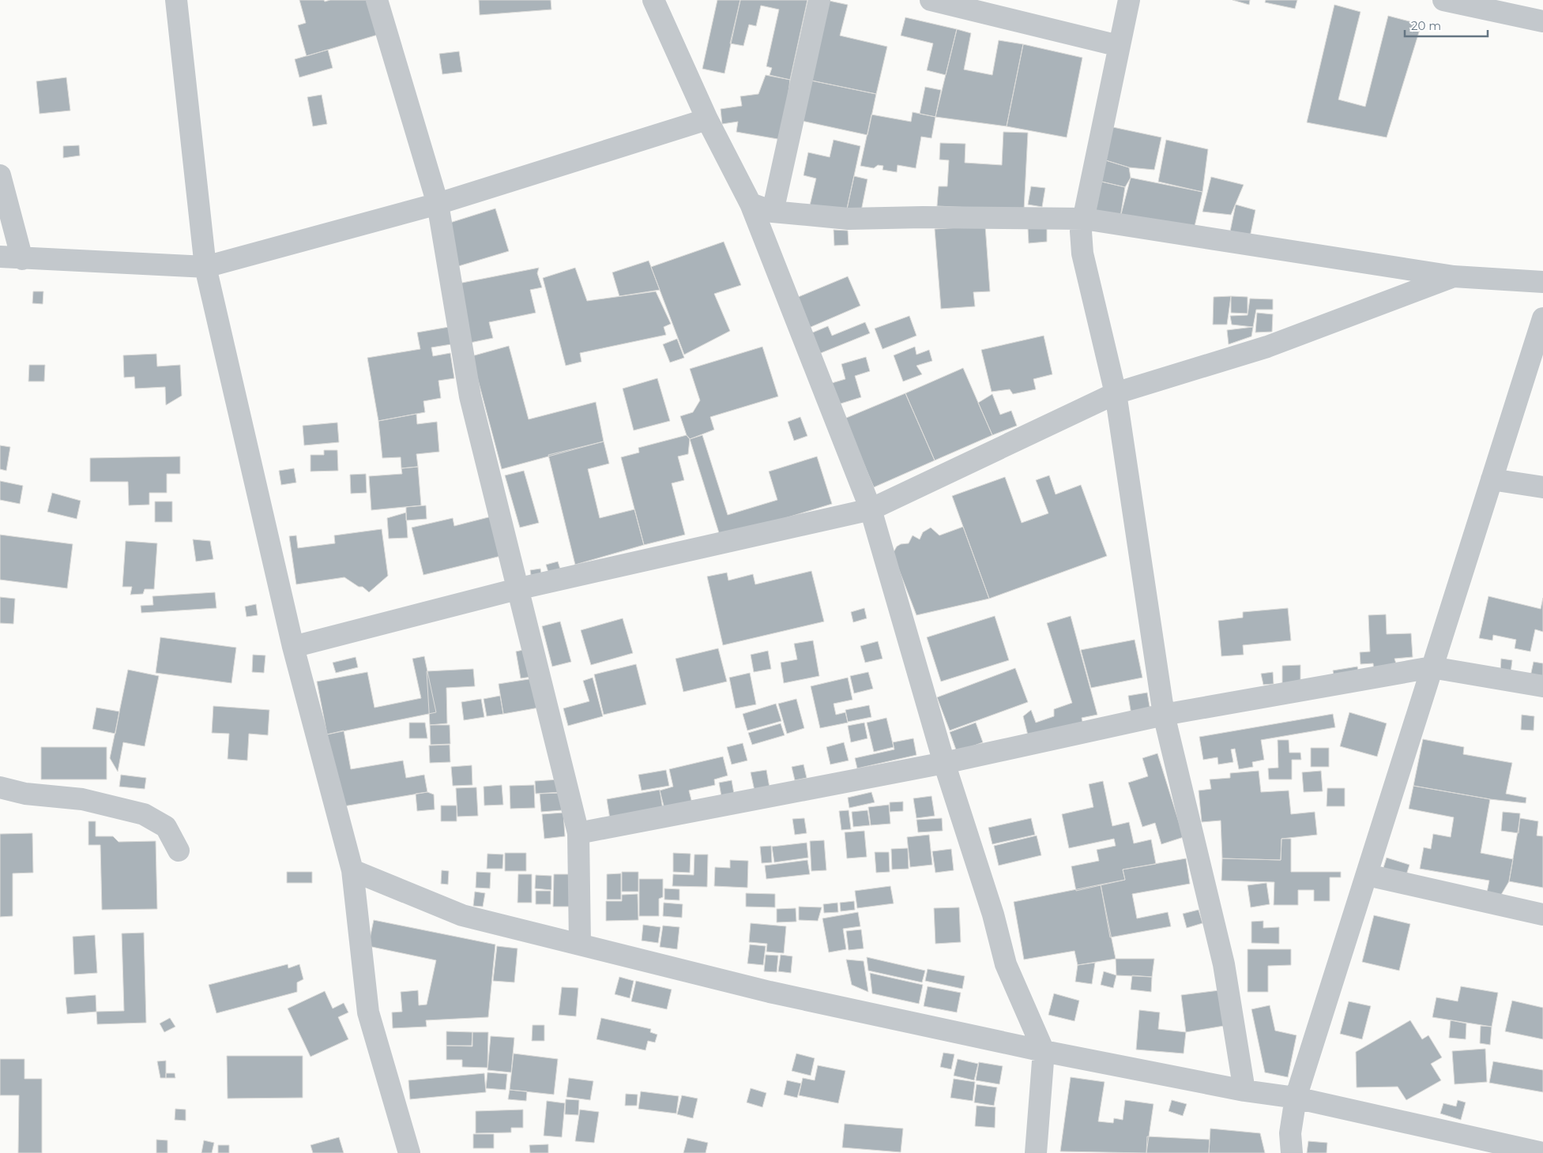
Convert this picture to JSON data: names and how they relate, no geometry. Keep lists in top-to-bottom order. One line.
{"scale_bar":"20 m"}
